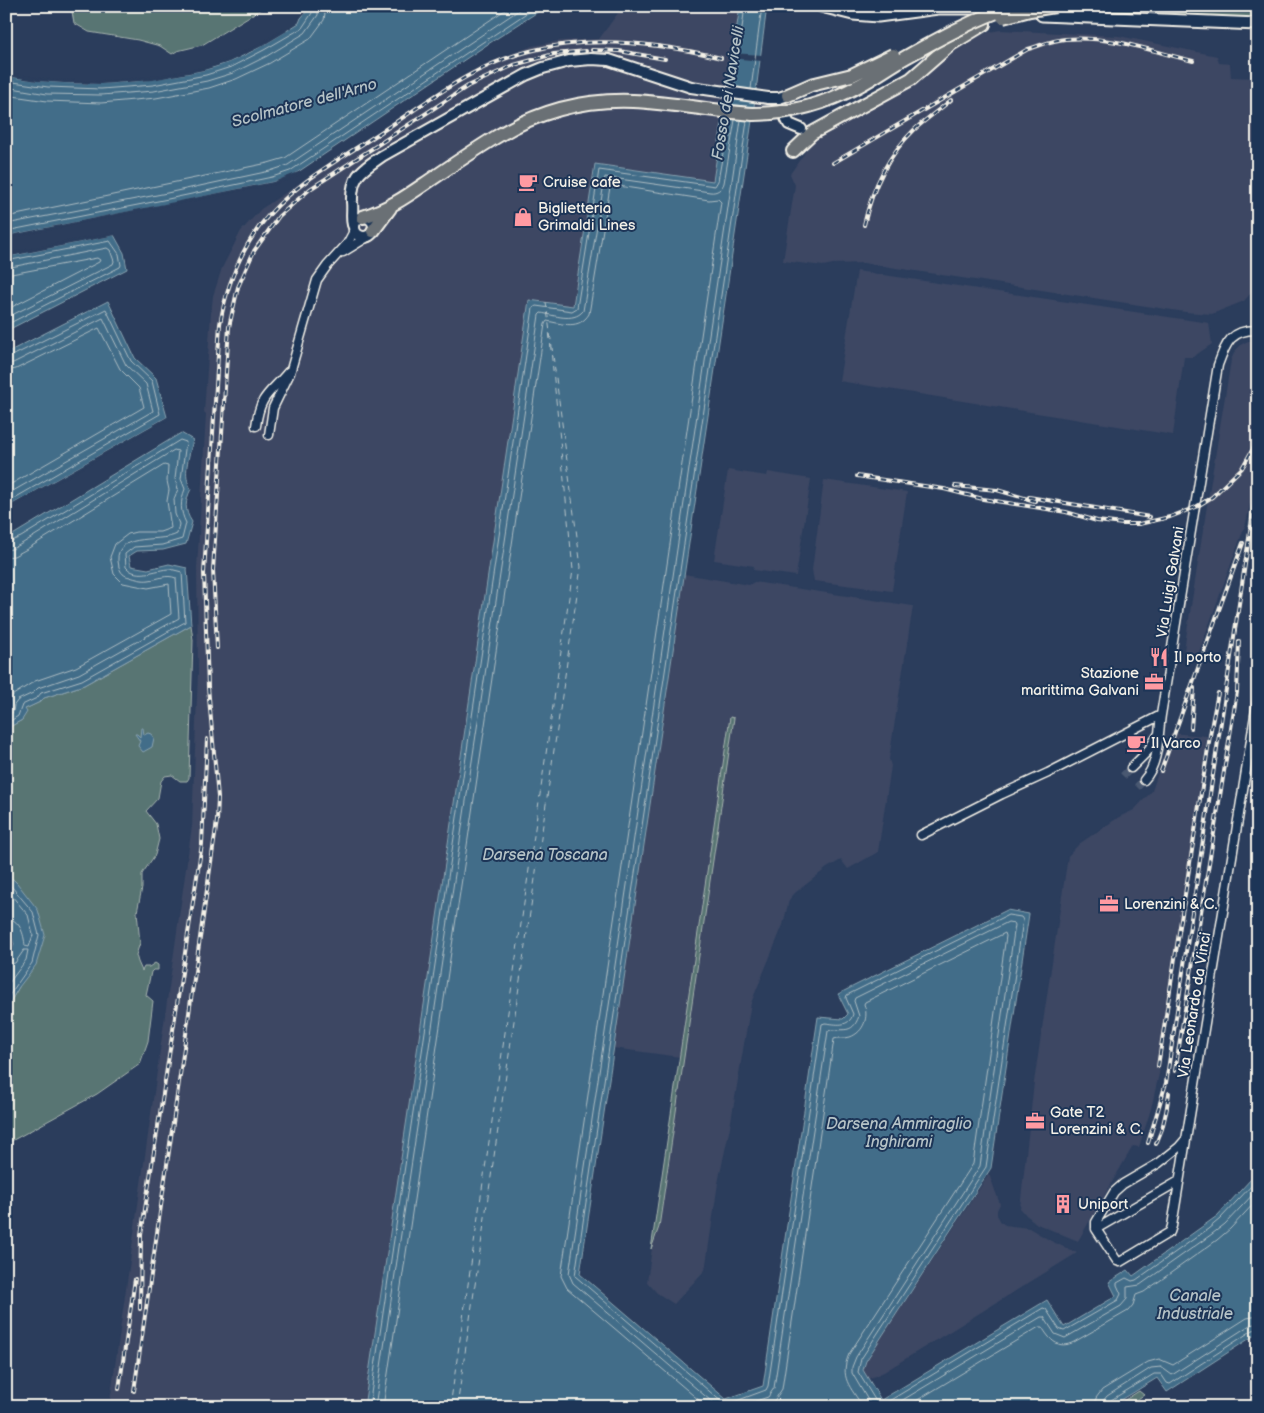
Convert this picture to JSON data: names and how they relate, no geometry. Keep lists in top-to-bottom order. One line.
{"streets":{"street":["Via Luigi Galvani","Via Leonardo da Vinci"]},"water":["Fosso dei Navicelli","Scolmatore dell'Arno","Darsena Toscana","Darsena Ammiraglio Inghirami","Canale Industriale"],"places":{"cafe":["Cruise cafe","Il Varco"],"shop":["Biglietteria Grimaldi Lines"],"restaurant":["Il porto"],"office":["Stazione marittima Galvani","Lorenzini & C.","Gate T2 Lorenzini & C."],"building":["Uniport"]}}
